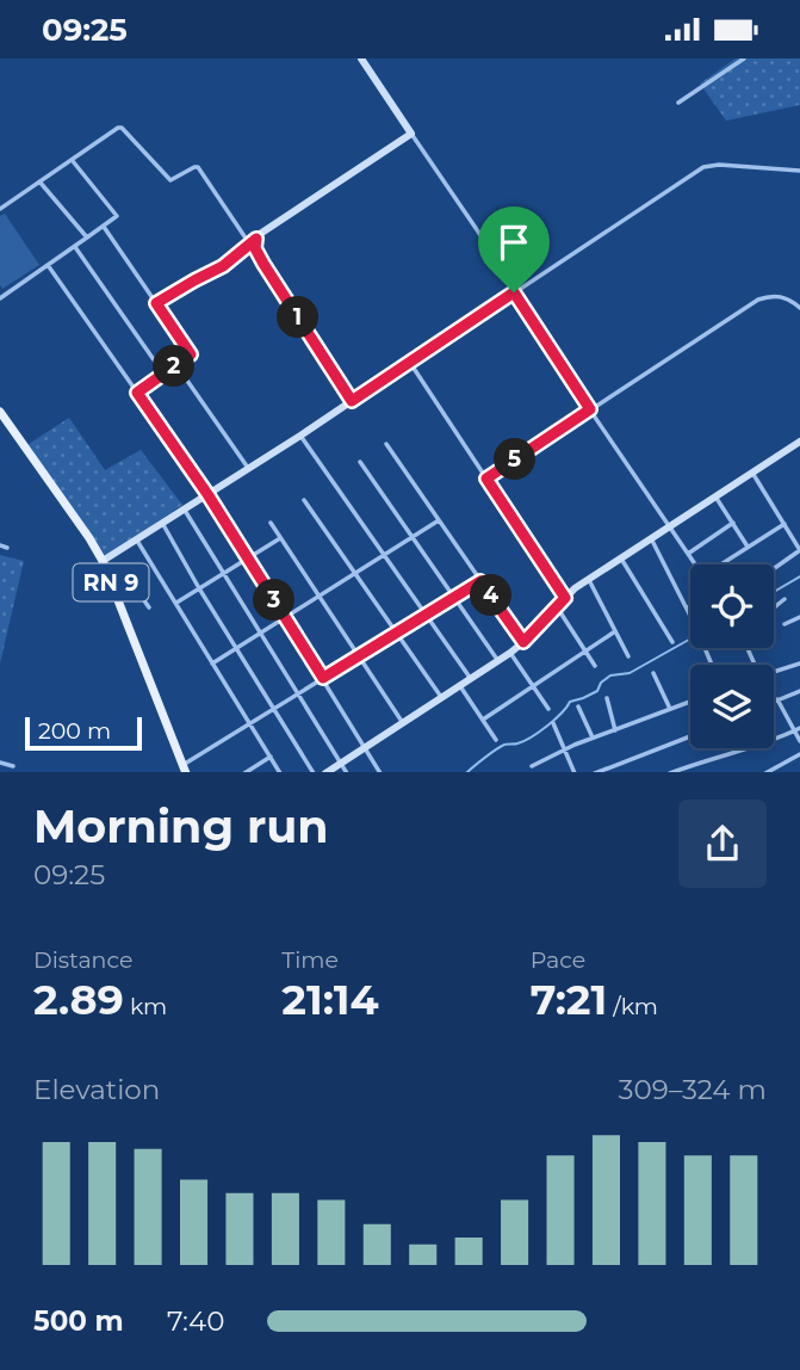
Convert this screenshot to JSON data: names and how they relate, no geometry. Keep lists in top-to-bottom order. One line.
{"streets":{"main road":["RN 9"]},"scale_bar":"200 m","page":{"status":"09:25","pins":["1","2","5","4","3"],"scale":"200 m","heading":["Morning run","09:25"],"stats":[["Distance","2.89 km"],["Time","21:14"],["Pace","7:21 /km"]],"chart":["Elevation","309–324 m"],"list":[{"name":"500 m","note":"7:40"}]}}
